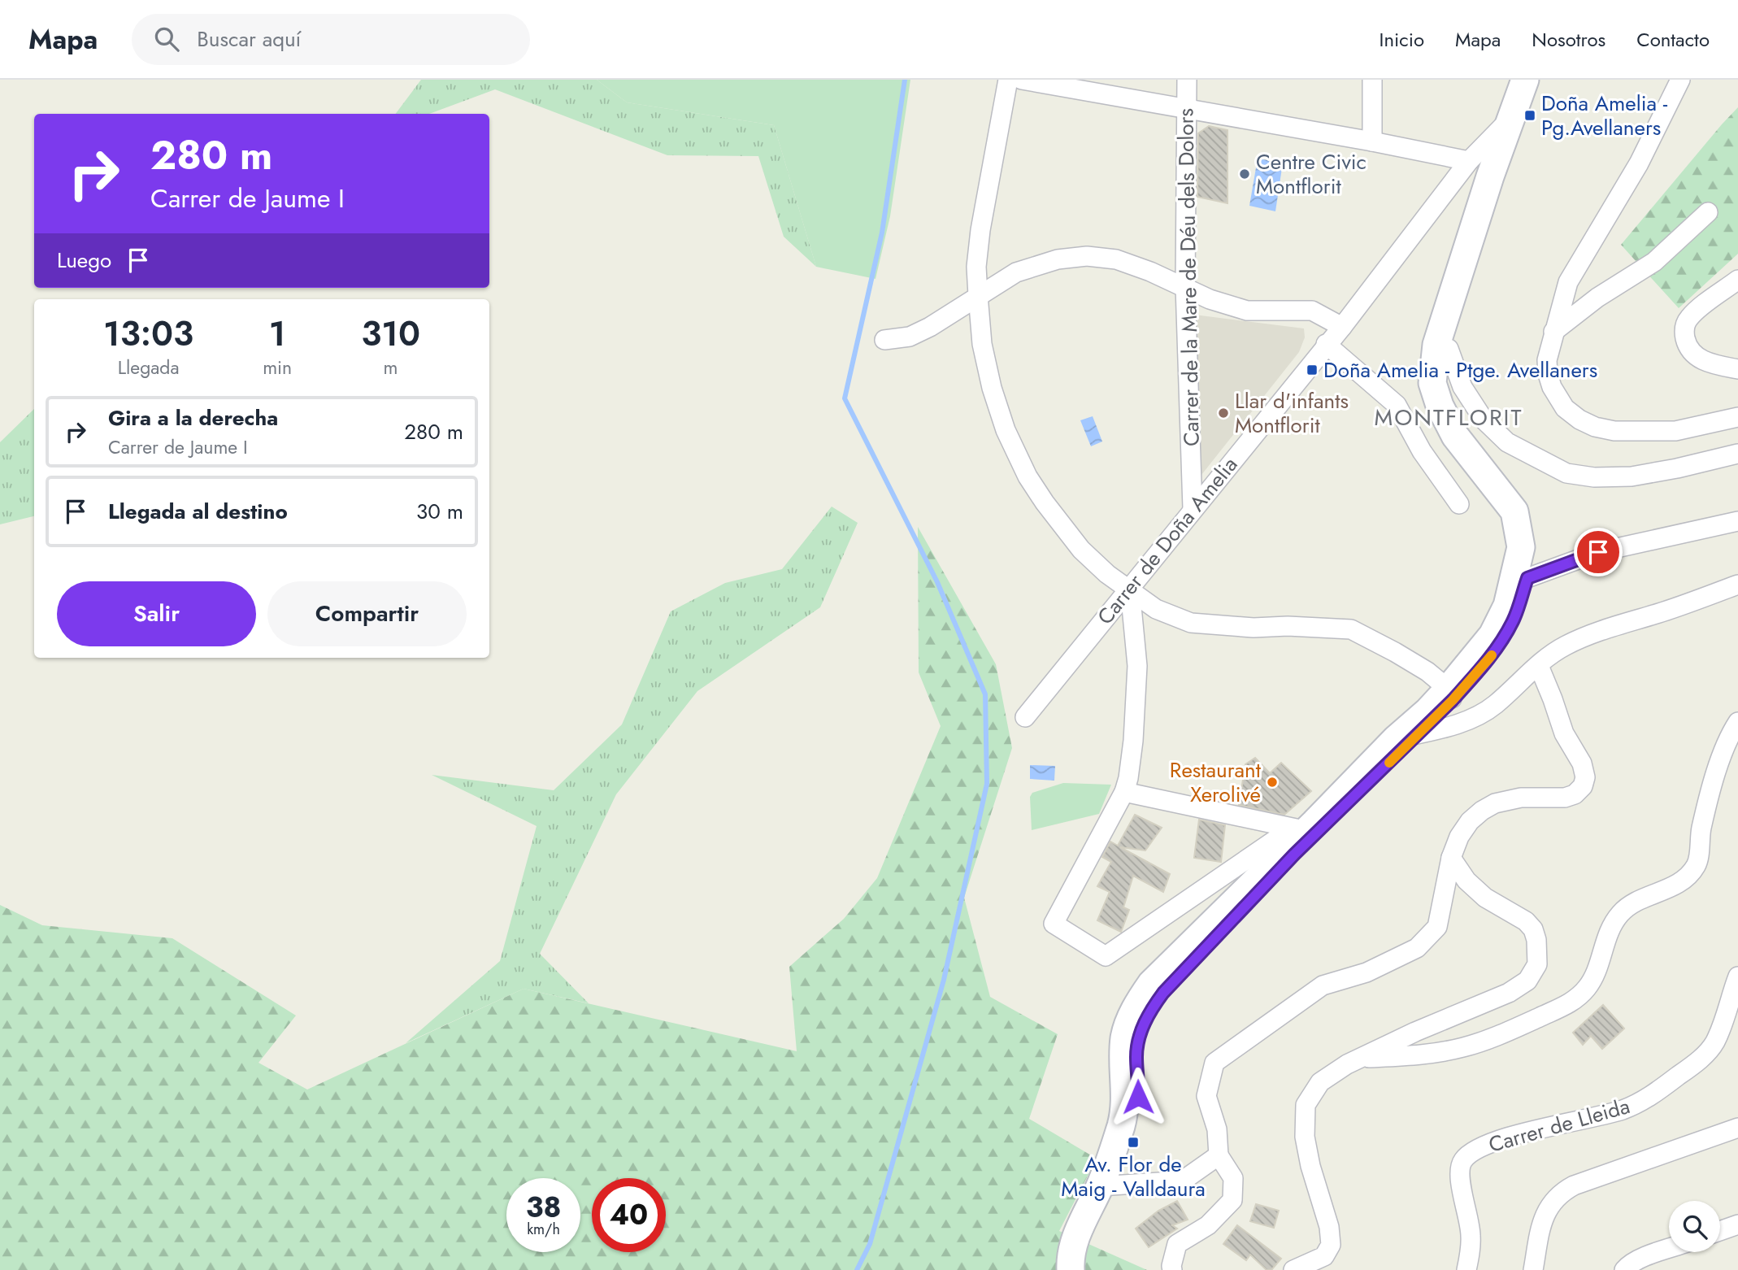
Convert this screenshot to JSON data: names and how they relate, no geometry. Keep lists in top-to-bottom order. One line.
{"streets":{"street":["Carrer de la Mare de Déu dels Dolors","Carrer de Doña Amelia","Carrer de Lleida"]},"crossings":[["Carrer de la Mare de Déu dels Dolors","Carrer de Doña Amelia"]],"districts":["MONTFLORIT"],"places":{"transit":["Doña Amelia - Pg.Avellaners","Doña Amelia - Ptge. Avellaners","Av. Flor de Maig - Valldaura"],"other":["Centre Civic Montflorit","Llar d'infants Montflorit","Restaurant Xerolivé"]},"page":{"header":"Mapa","search":"Buscar aquí","nav":["Inicio","Mapa","Nosotros","Contacto"],"turn":["280 m","Carrer de Jaume I"],"then":"Luego","eta":["13:03","Llegada","1","min","310","m"],"list":[{"name":"Gira a la derecha","note":"Carrer de Jaume I","value":"280 m"},{"name":"Llegada al destino","value":"30 m"}],"buttons":["Salir","Compartir"],"speed":"38 km/h","limit":"40"}}
